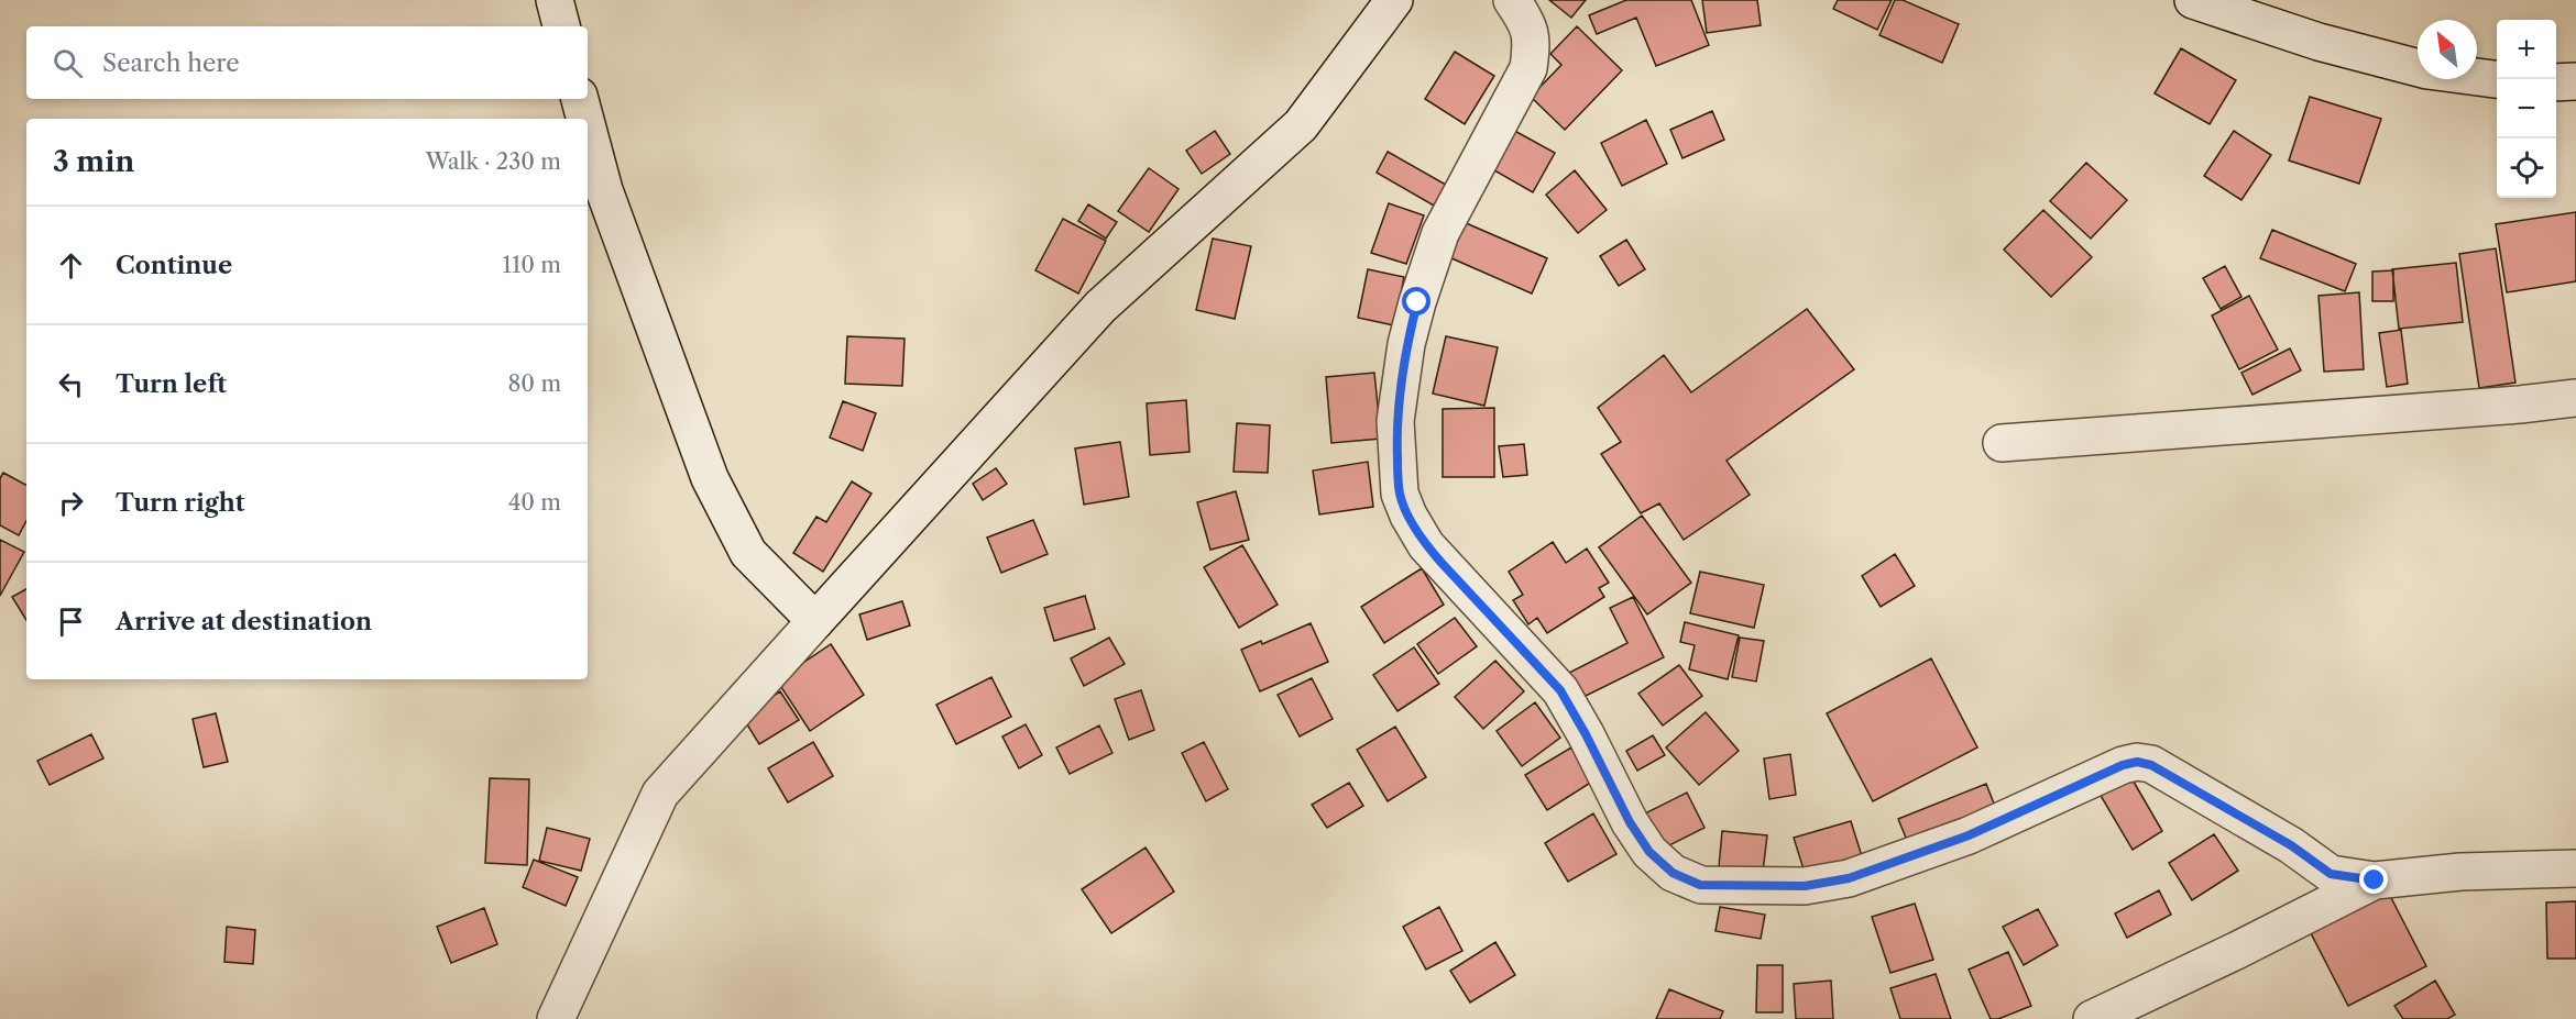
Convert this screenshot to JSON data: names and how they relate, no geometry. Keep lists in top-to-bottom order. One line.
{"north":"top left","page":{"map_buttons":["+","−"],"search":"Search here","heading":["3 min","Walk · 230 m"],"list":[["Continue","110 m"],["Turn left","80 m"],["Turn right","40 m"],"Arrive at destination"]}}
